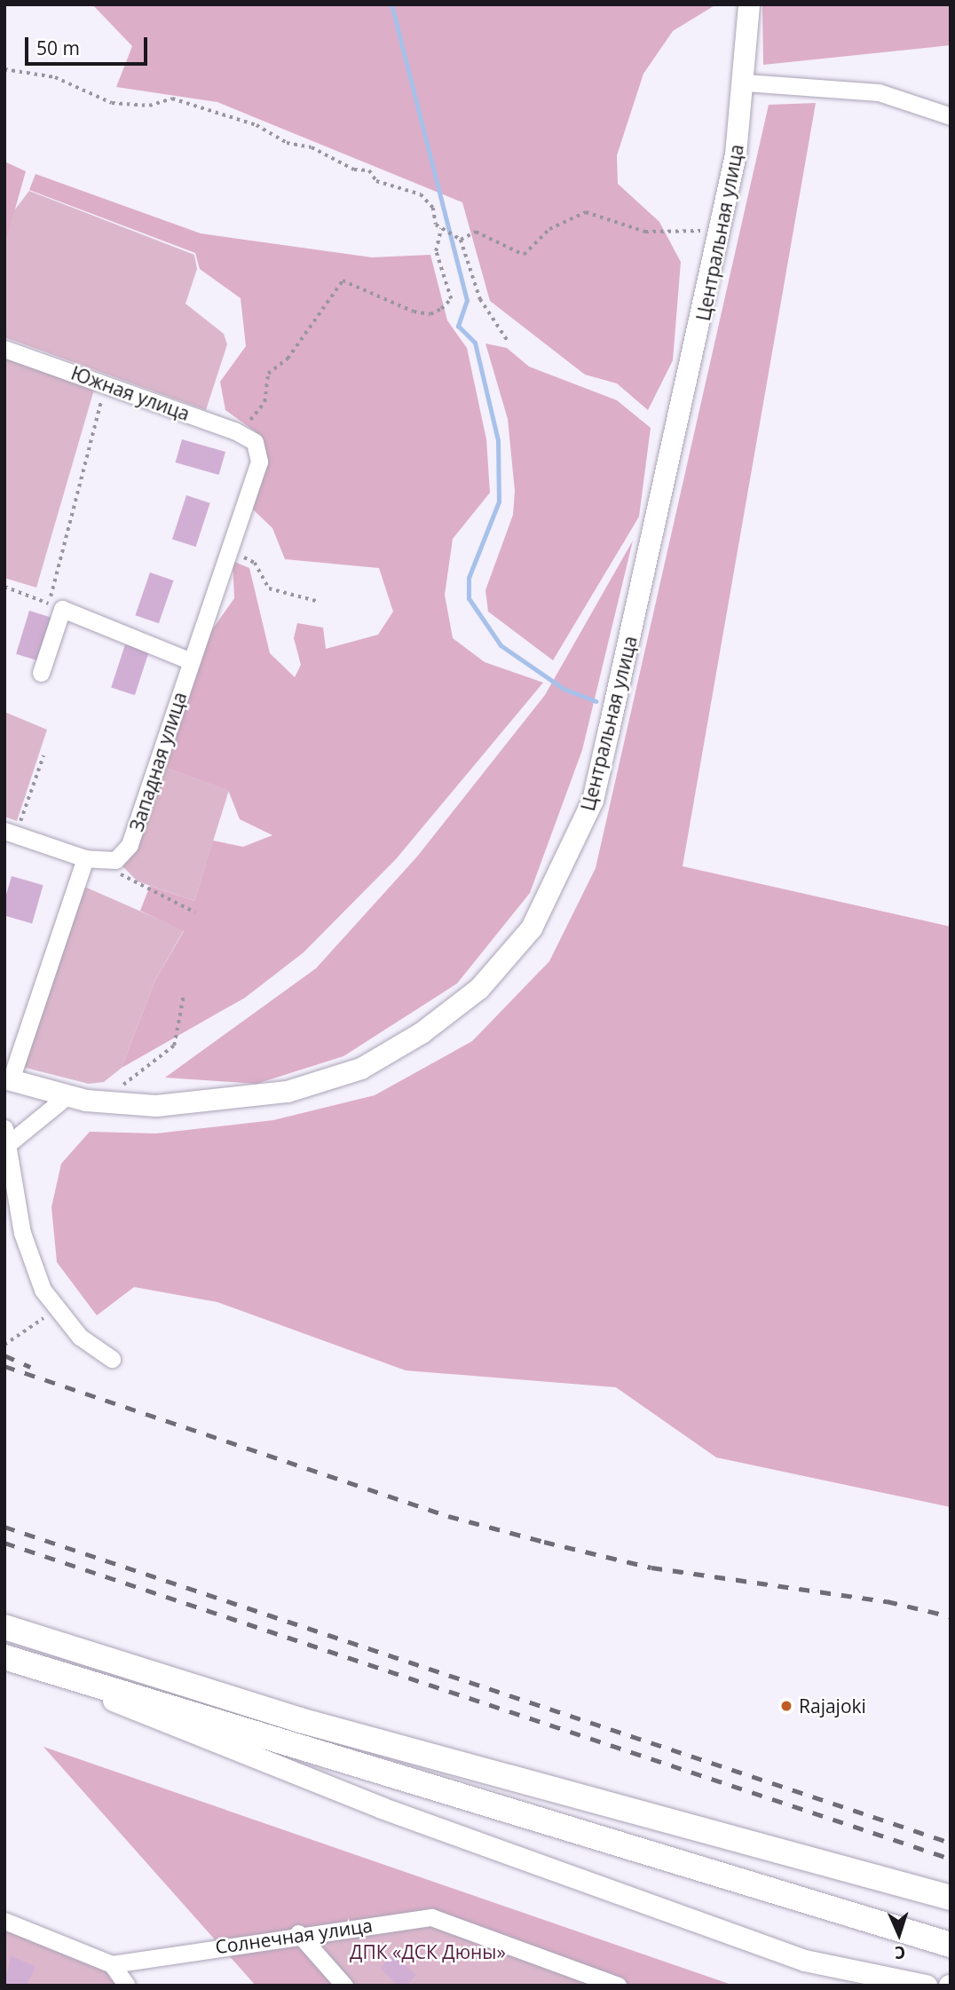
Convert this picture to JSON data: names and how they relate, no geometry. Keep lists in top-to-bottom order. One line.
{"streets":{"main road":["Центральная улица"],"street":["Южная улица","Западная улица","Солнечная улица"]},"crossings":[["Южная улица","Западная улица"]],"parks":["ДПК «ДСК Дюны»"],"places":["Rajajoki"],"scale_bar":"50 m","north":"bottom"}
